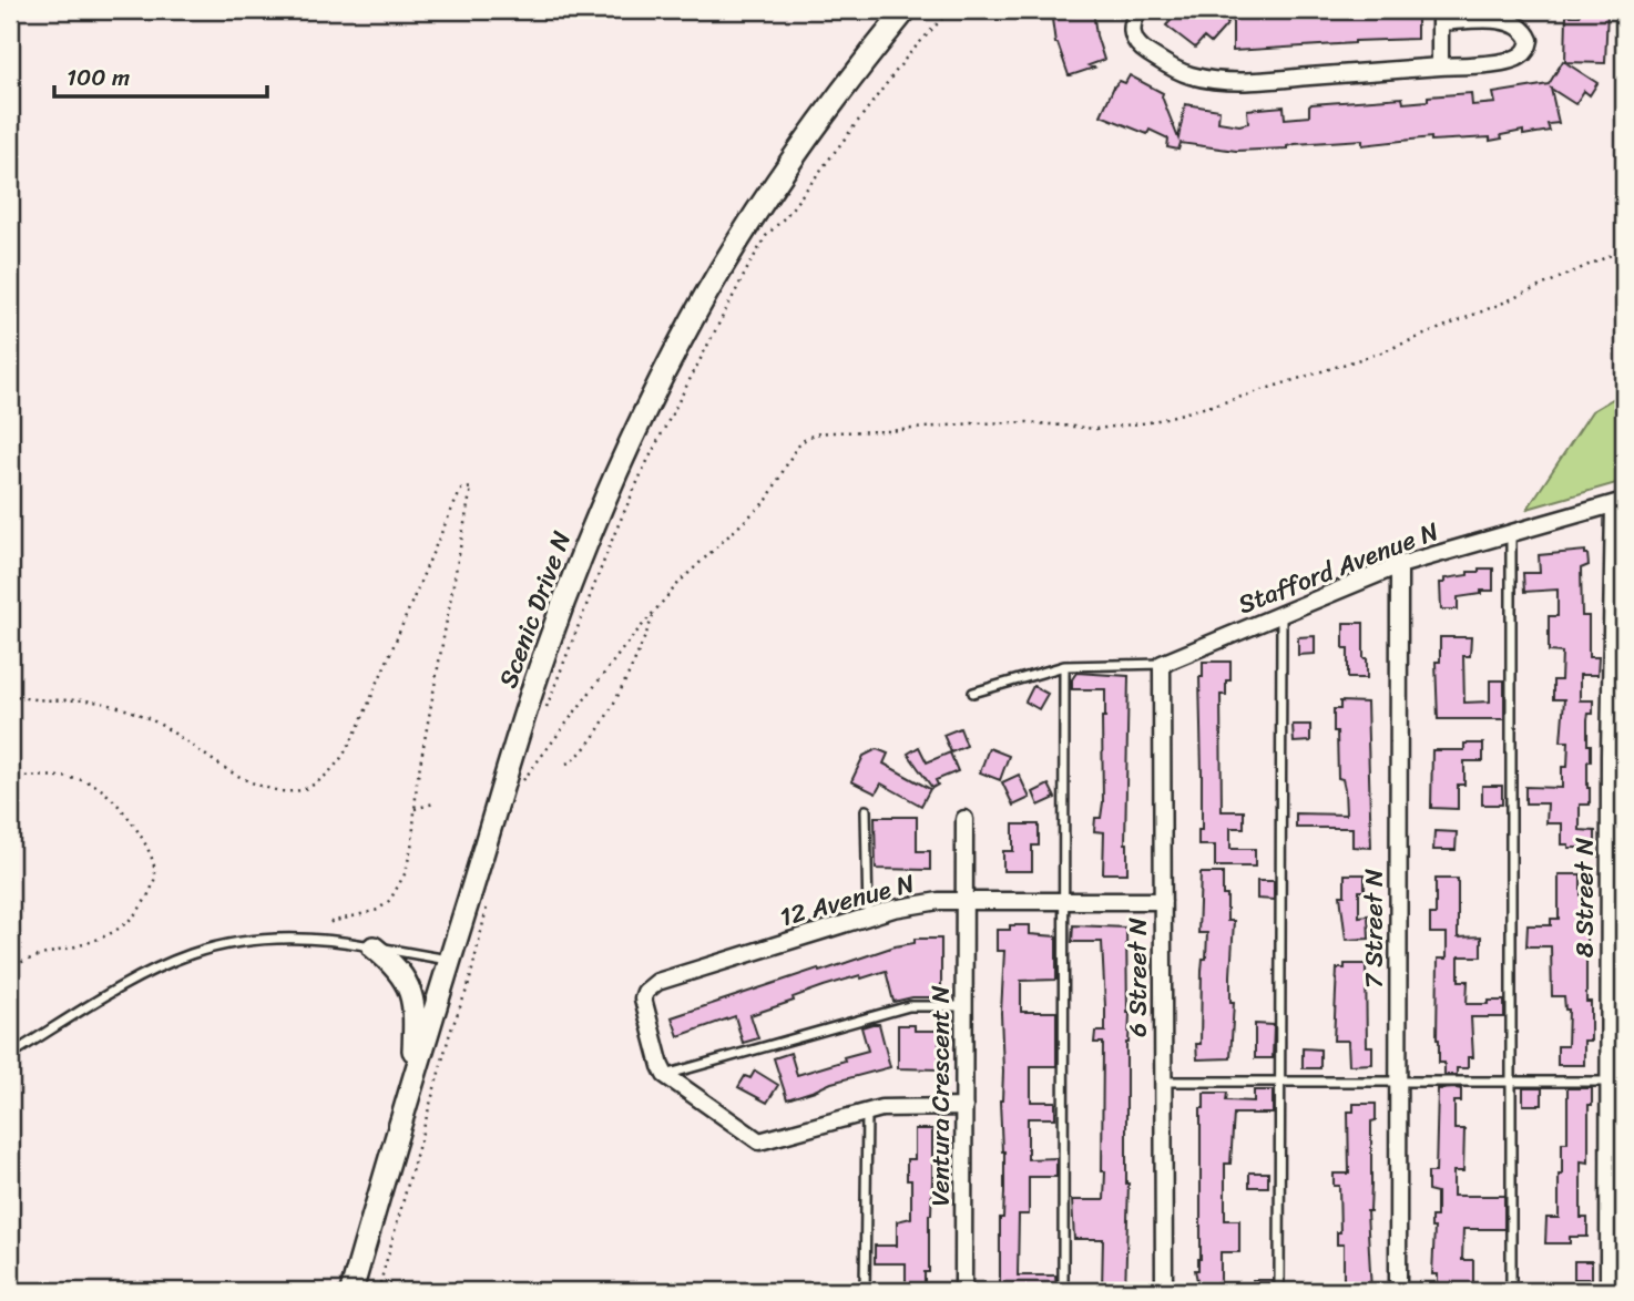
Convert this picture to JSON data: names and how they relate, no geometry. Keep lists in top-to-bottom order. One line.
{"streets":{"main road":["Scenic Drive N"],"street":["Stafford Avenue N","8 Street N","12 Avenue N","7 Street N","6 Street N","Ventura Crescent N"]},"crossings":[["Stafford Avenue N","8 Street N"],["Stafford Avenue N","7 Street N"],["Stafford Avenue N","6 Street N"],["12 Avenue N","6 Street N"],["12 Avenue N","Ventura Crescent N"]],"scale_bar":"100 m"}
